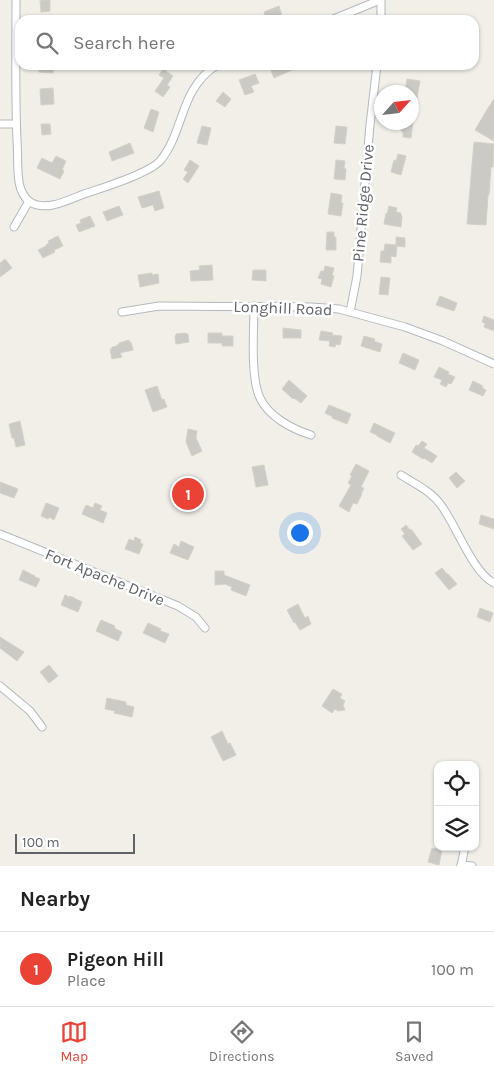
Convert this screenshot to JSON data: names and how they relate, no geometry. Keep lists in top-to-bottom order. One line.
{"streets":{"street":["Pine Ridge Drive","Longhill Road","Fort Apache Drive"]},"crossings":[["Pine Ridge Drive","Longhill Road"]],"scale_bar":"100 m","north":"top right","page":{"search":"Search here","pins":"1","scale":"100 m","heading":"Nearby","list":[{"mark":"1","name":"Pigeon Hill","note":"Place","value":"100 m"}],"nav":["Map","Directions","Saved"]}}
